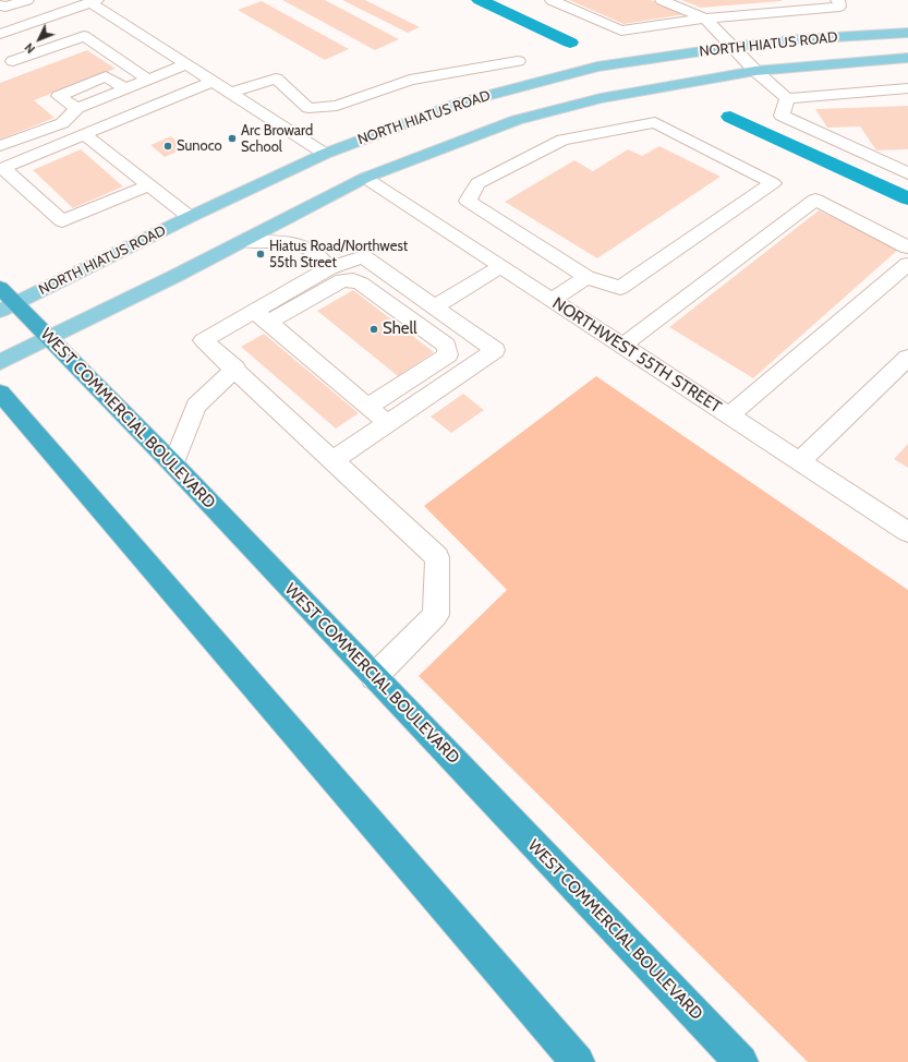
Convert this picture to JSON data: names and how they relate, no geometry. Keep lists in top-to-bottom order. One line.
{"streets":{"highway":["WEST COMMERCIAL BOULEVARD"],"main road":["NORTH HIATUS ROAD"],"street":["NORTHWEST 55TH STREET"]},"crossings":[["NORTH HIATUS ROAD","NORTHWEST 55TH STREET"],["NORTH HIATUS ROAD","WEST COMMERCIAL BOULEVARD"]],"places":["Arc Broward School","Sunoco","Hiatus Road/Northwest 55th Street","Shell"],"north":"bottom left"}
